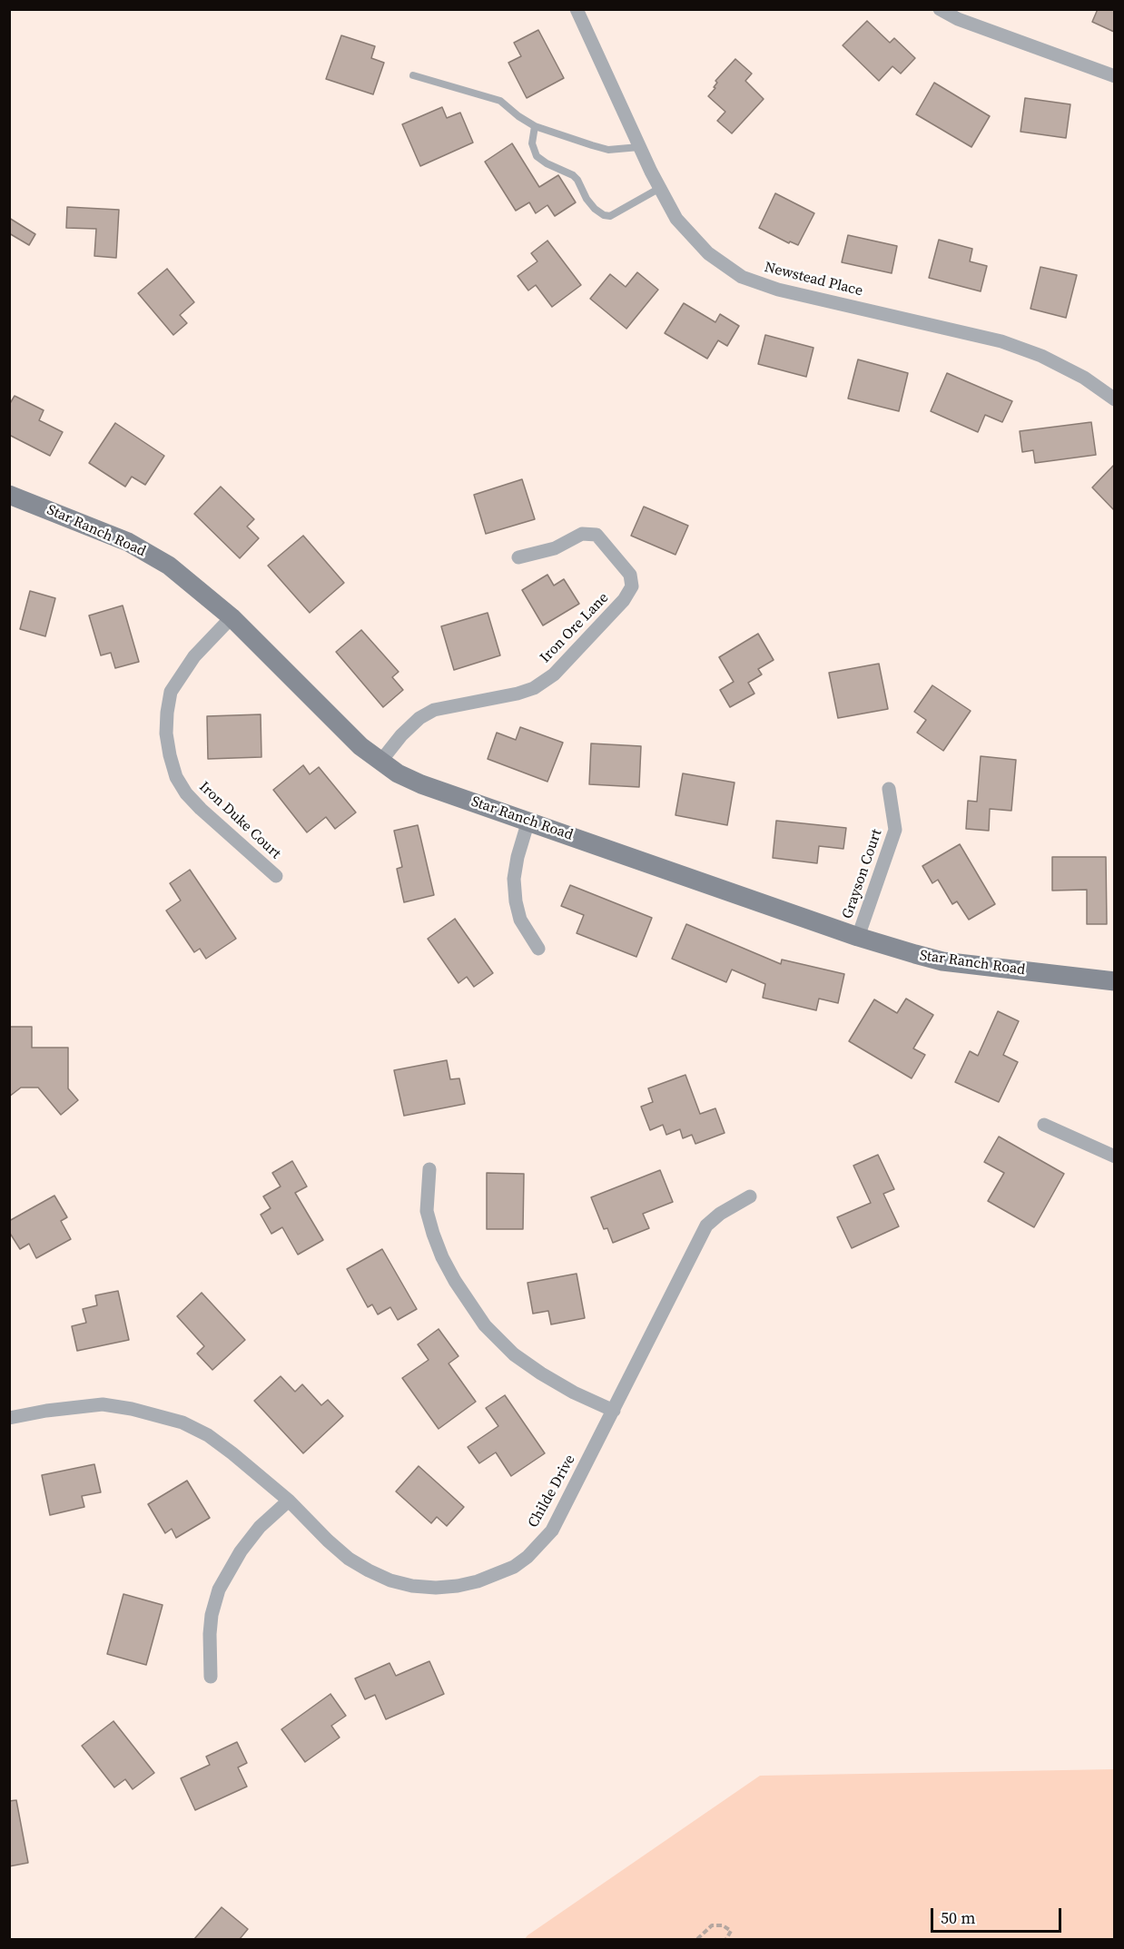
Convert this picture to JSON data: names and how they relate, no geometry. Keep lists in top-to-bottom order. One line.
{"streets":{"street":["Newstead Place","Star Ranch Road","Iron Ore Lane","Iron Duke Court","Grayson Court","Childe Drive"]},"crossings":[["Star Ranch Road","Iron Ore Lane"],["Star Ranch Road","Iron Duke Court"],["Star Ranch Road","Grayson Court"]],"scale_bar":"50 m"}
